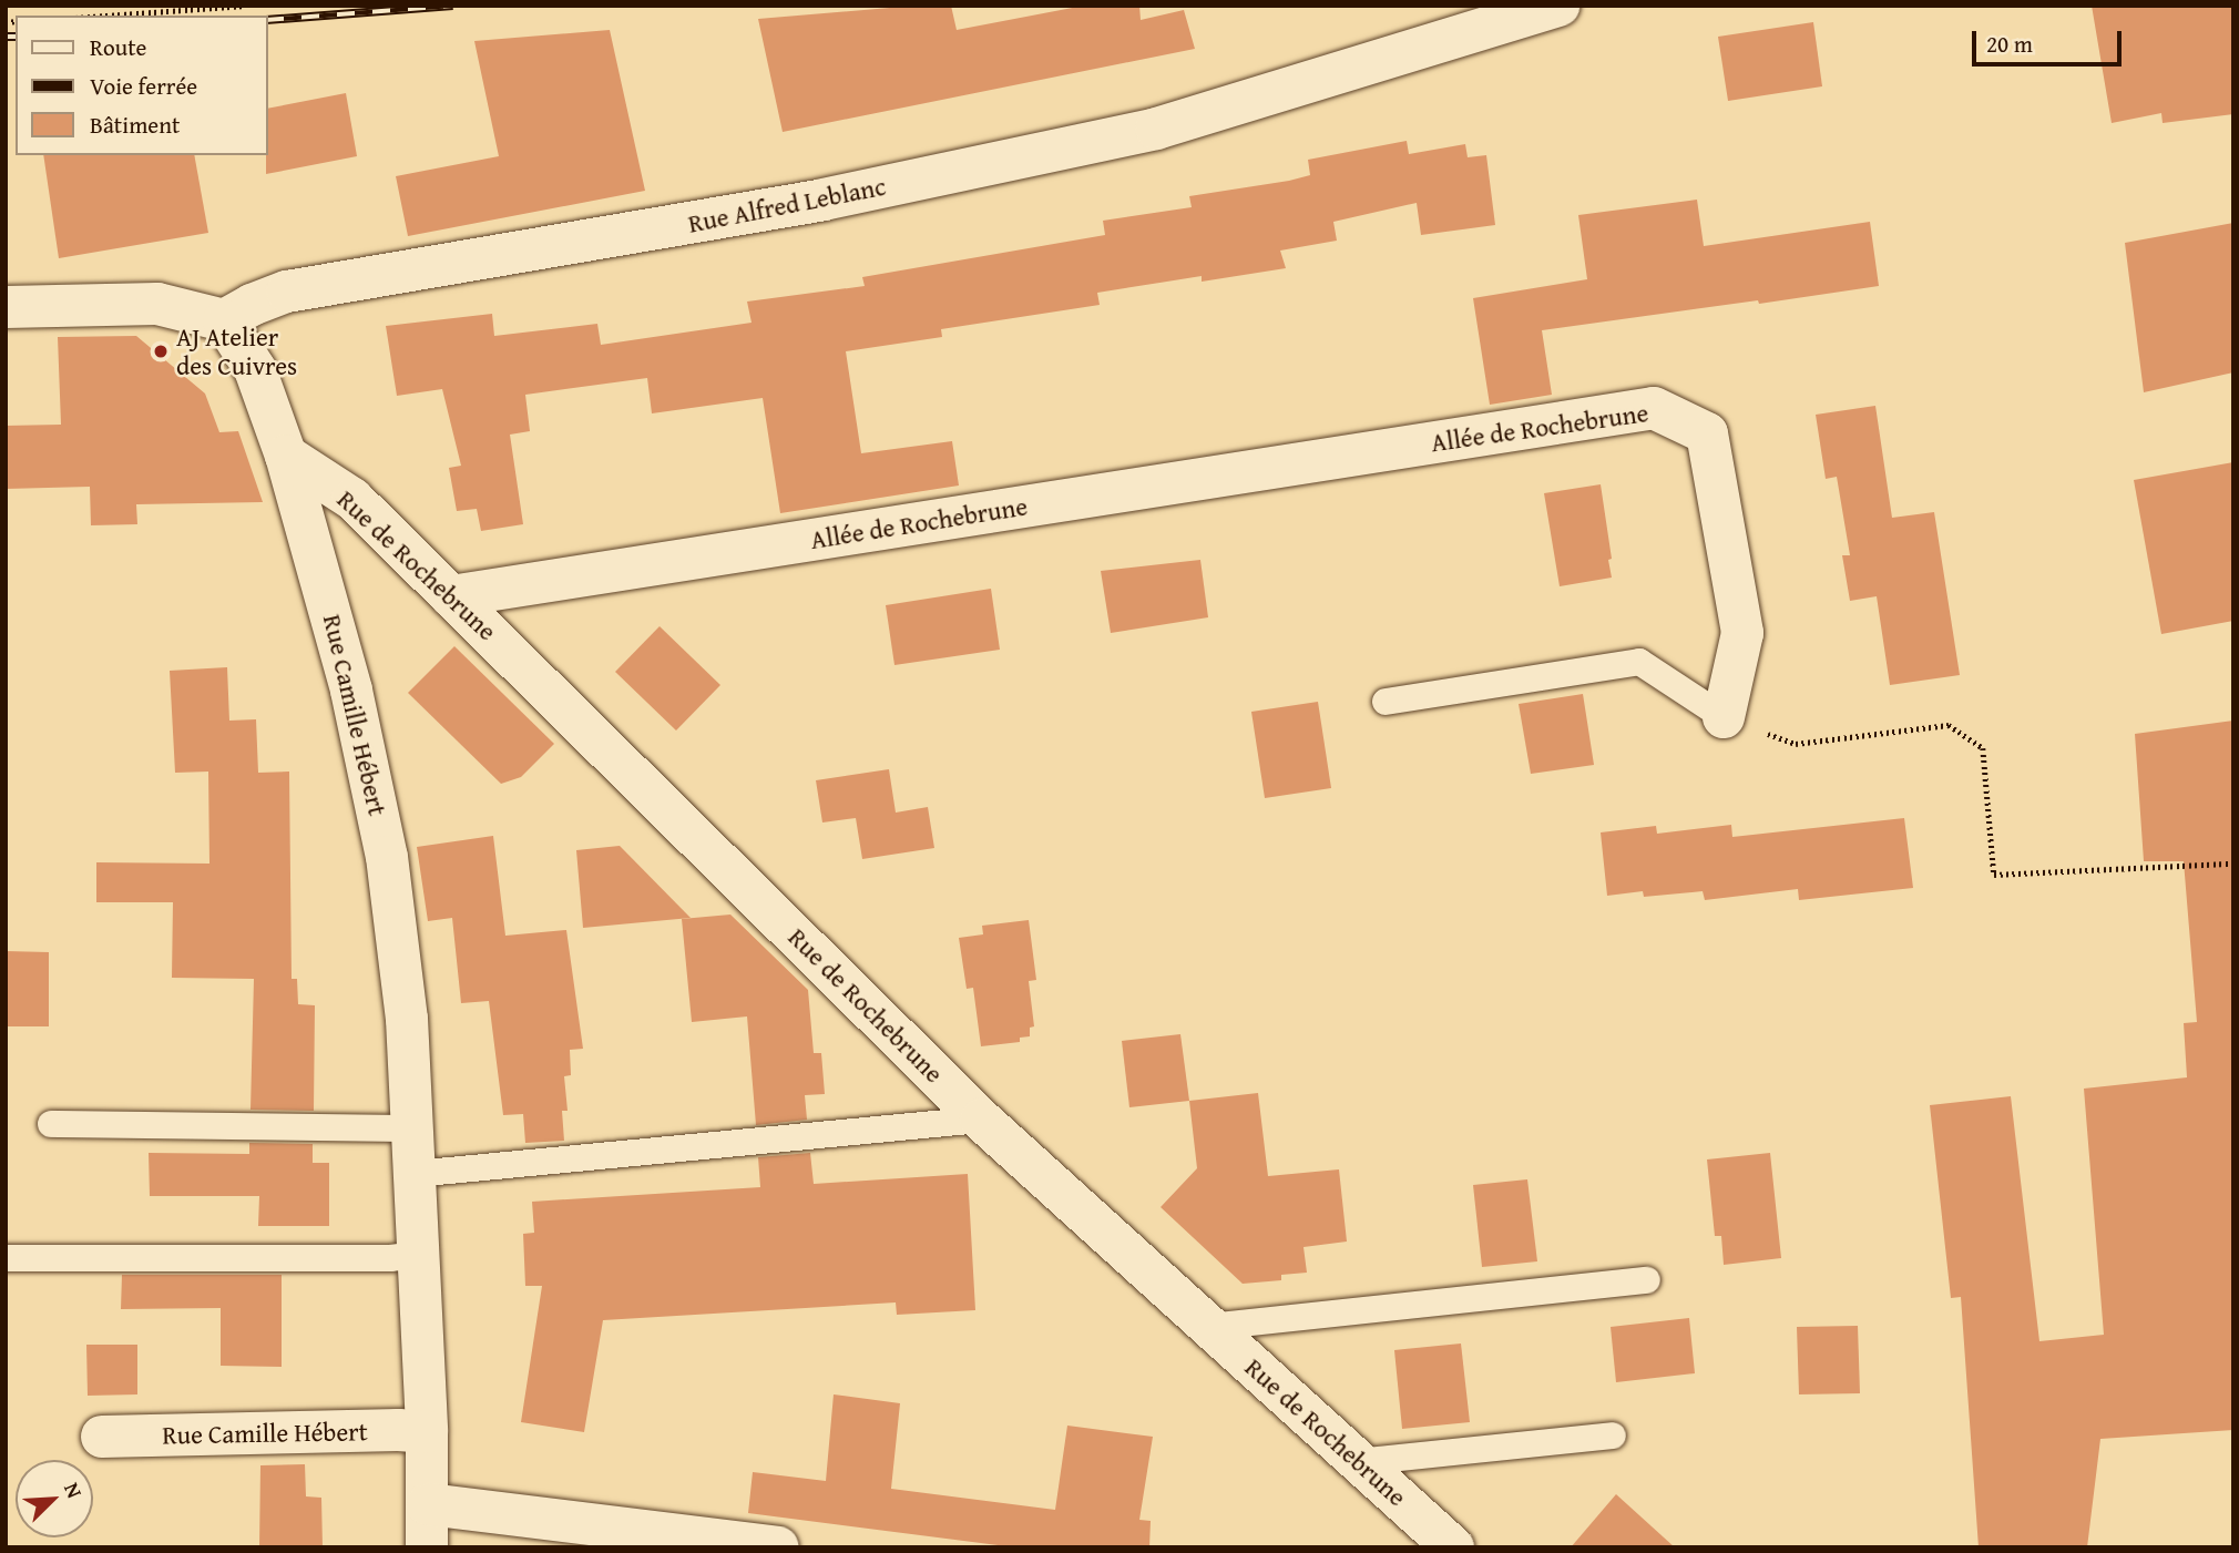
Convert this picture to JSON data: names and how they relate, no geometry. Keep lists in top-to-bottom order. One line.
{"streets":{"street":["Rue Alfred Leblanc","Allée de Rochebrune","Rue de Rochebrune","Rue Camille Hébert"]},"crossings":[["Rue Alfred Leblanc","Rue Camille Hébert"],["Allée de Rochebrune","Rue de Rochebrune"],["Rue de Rochebrune","Rue Camille Hébert"]],"places":["AJ Atelier des Cuivres"],"legend":["Route","Voie ferrée","Bâtiment"],"scale_bar":"20 m","north":"top right"}
